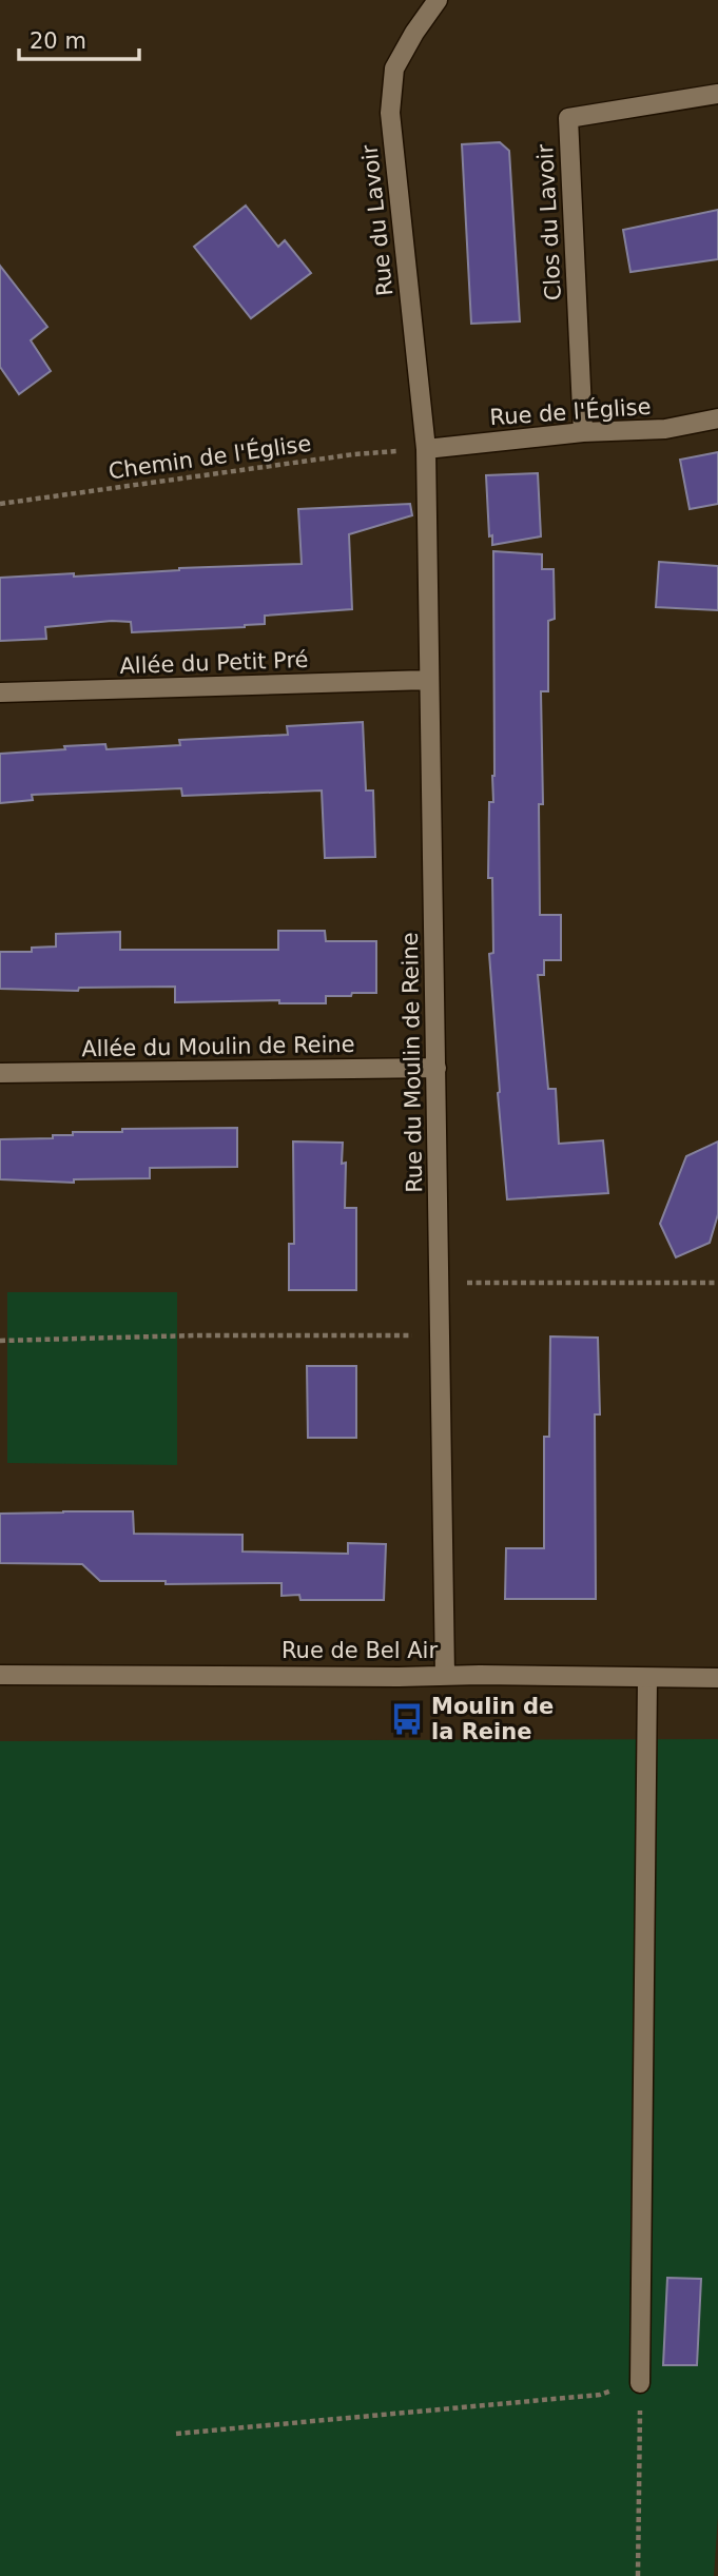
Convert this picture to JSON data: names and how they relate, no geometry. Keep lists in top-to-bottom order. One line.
{"streets":{"street":["Rue du Lavoir","Clos du Lavoir","Rue de l'Église","Allée du Petit Pré","Allée du Moulin de Reine","Rue du Moulin de Reine","Rue de Bel Air"],"path":["Chemin de l'Église"]},"crossings":[["Rue du Lavoir","Rue de l'Église"],["Rue du Lavoir","Chemin de l'Église"],["Rue du Lavoir","Rue du Moulin de Reine"],["Clos du Lavoir","Rue de l'Église"],["Rue de l'Église","Chemin de l'Église"],["Rue de l'Église","Rue du Moulin de Reine"],["Chemin de l'Église","Rue du Moulin de Reine"],["Allée du Petit Pré","Rue du Moulin de Reine"],["Allée du Moulin de Reine","Rue du Moulin de Reine"],["Rue du Moulin de Reine","Rue de Bel Air"]],"places":{"bus stop":["Moulin de la Reine"]},"scale_bar":"20 m"}
